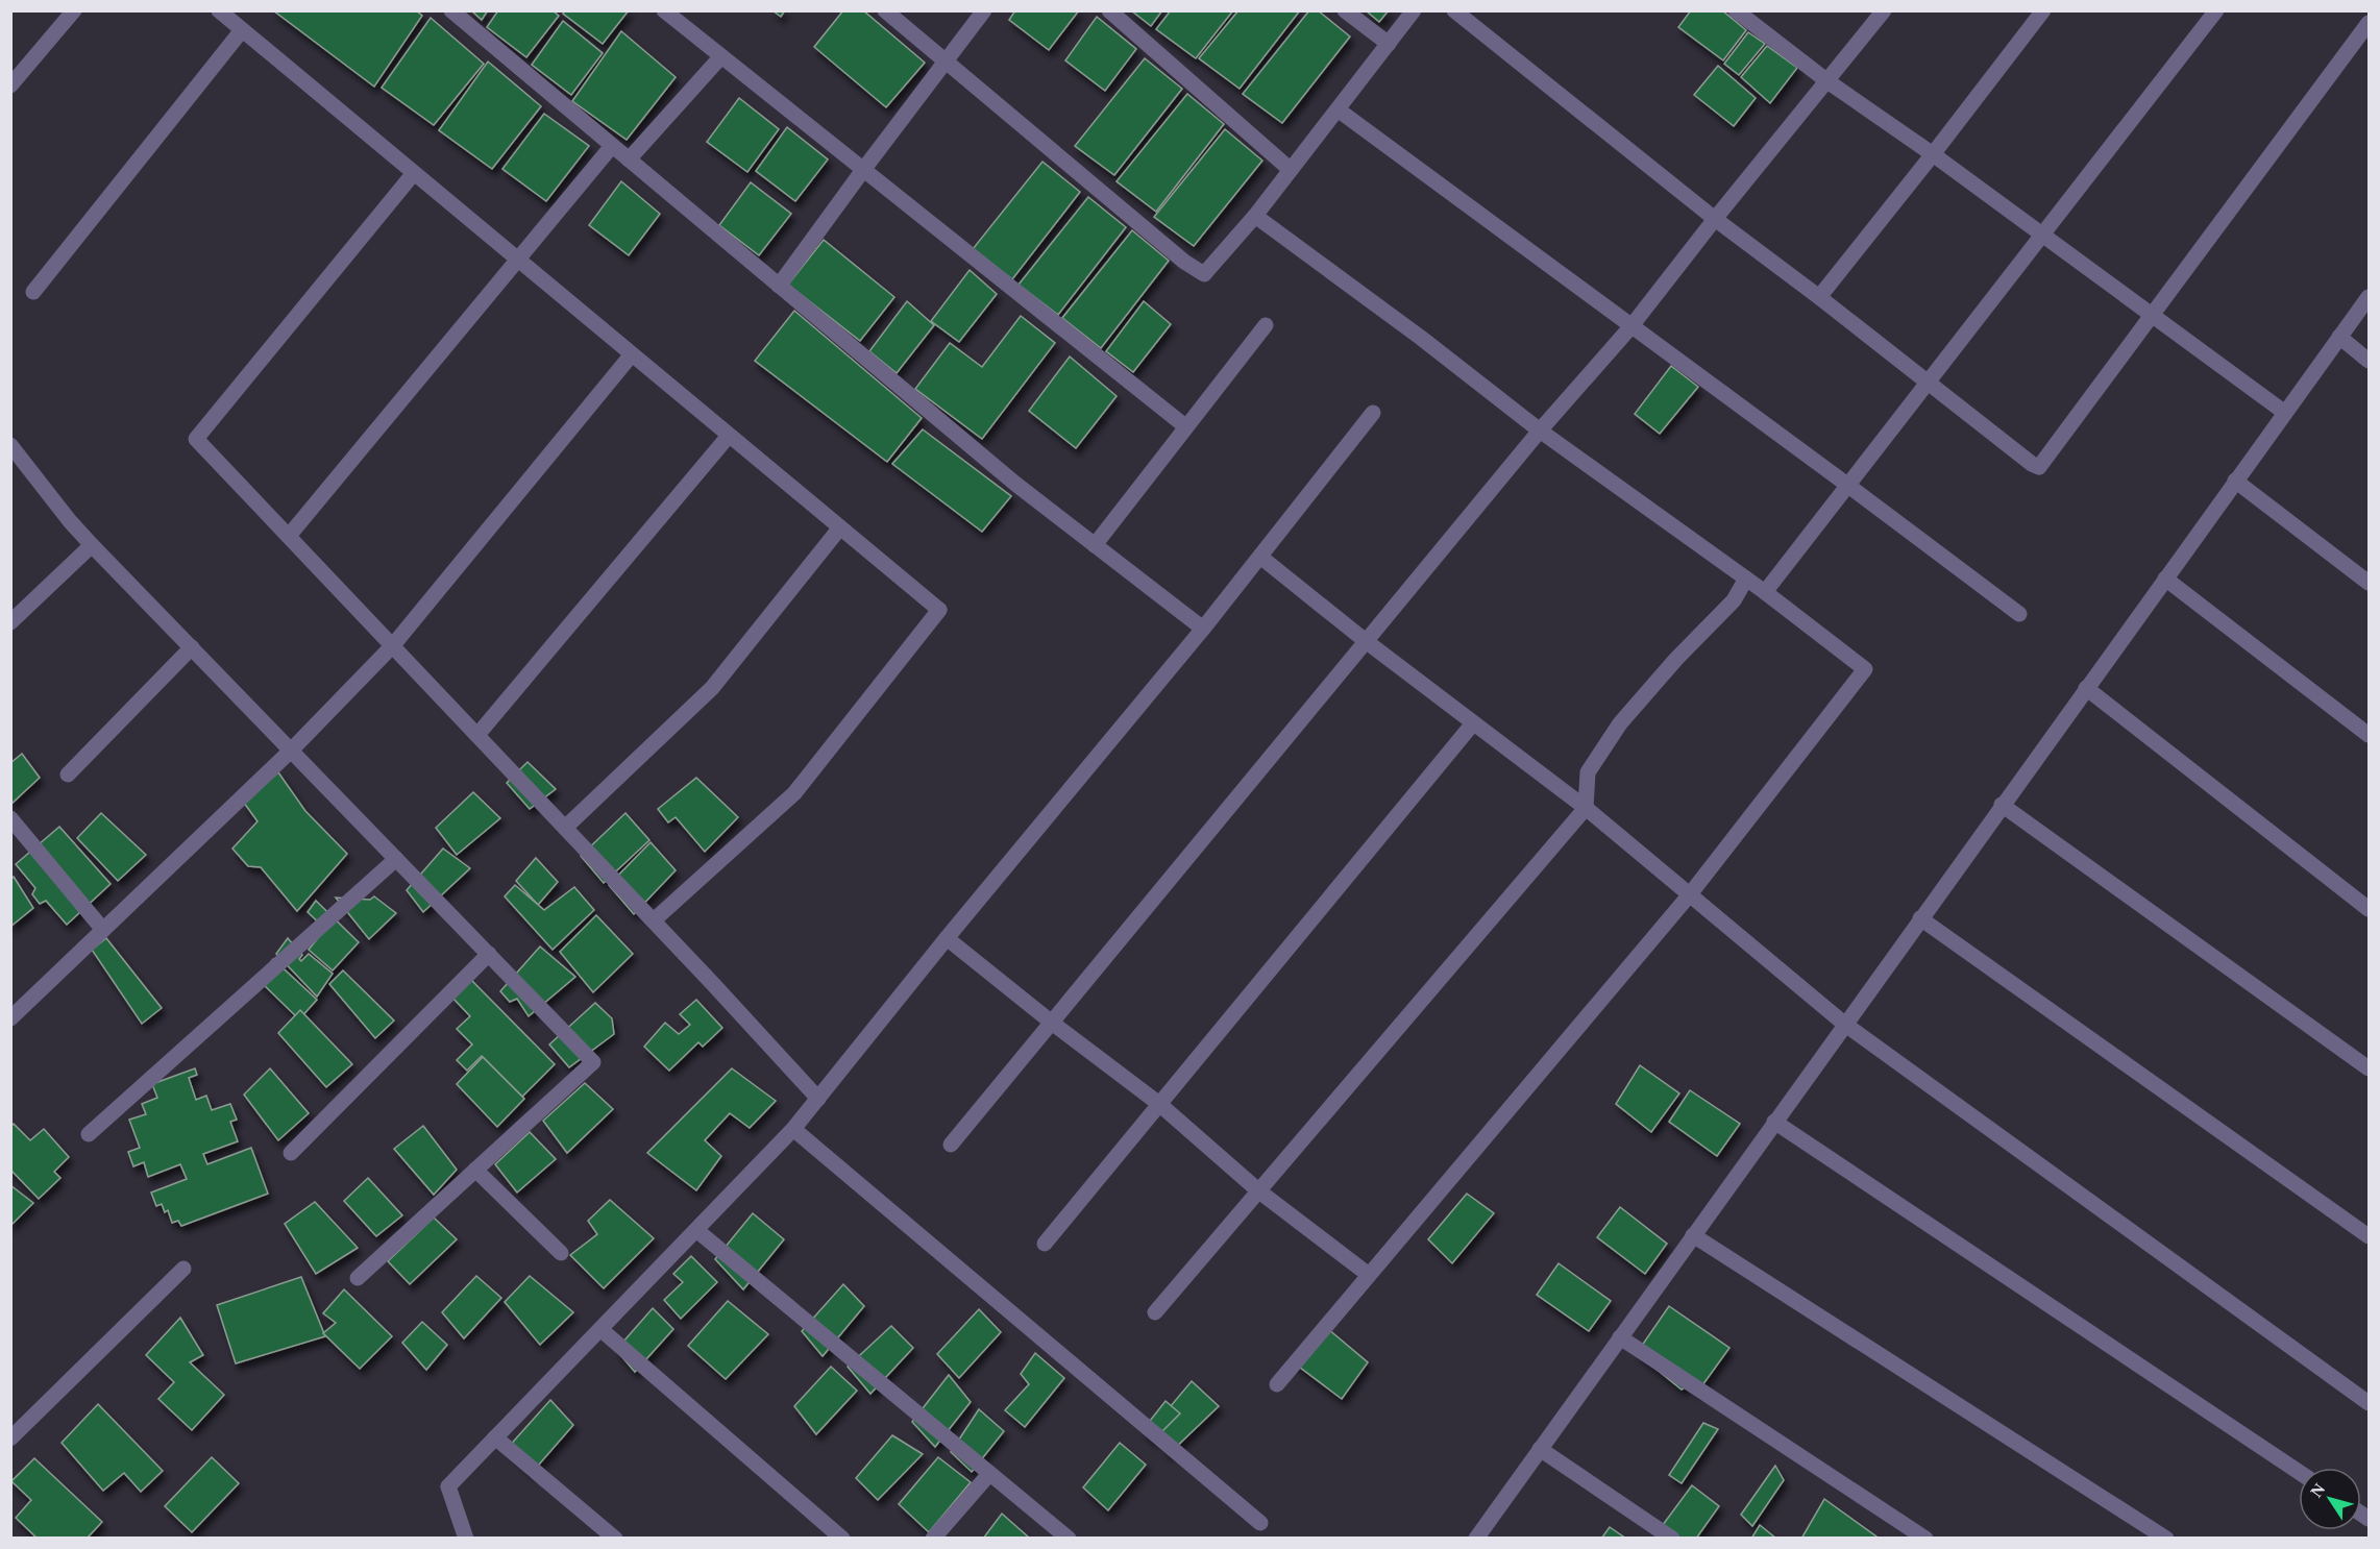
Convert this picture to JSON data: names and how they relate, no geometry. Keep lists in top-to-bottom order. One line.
{"north":"top left"}
